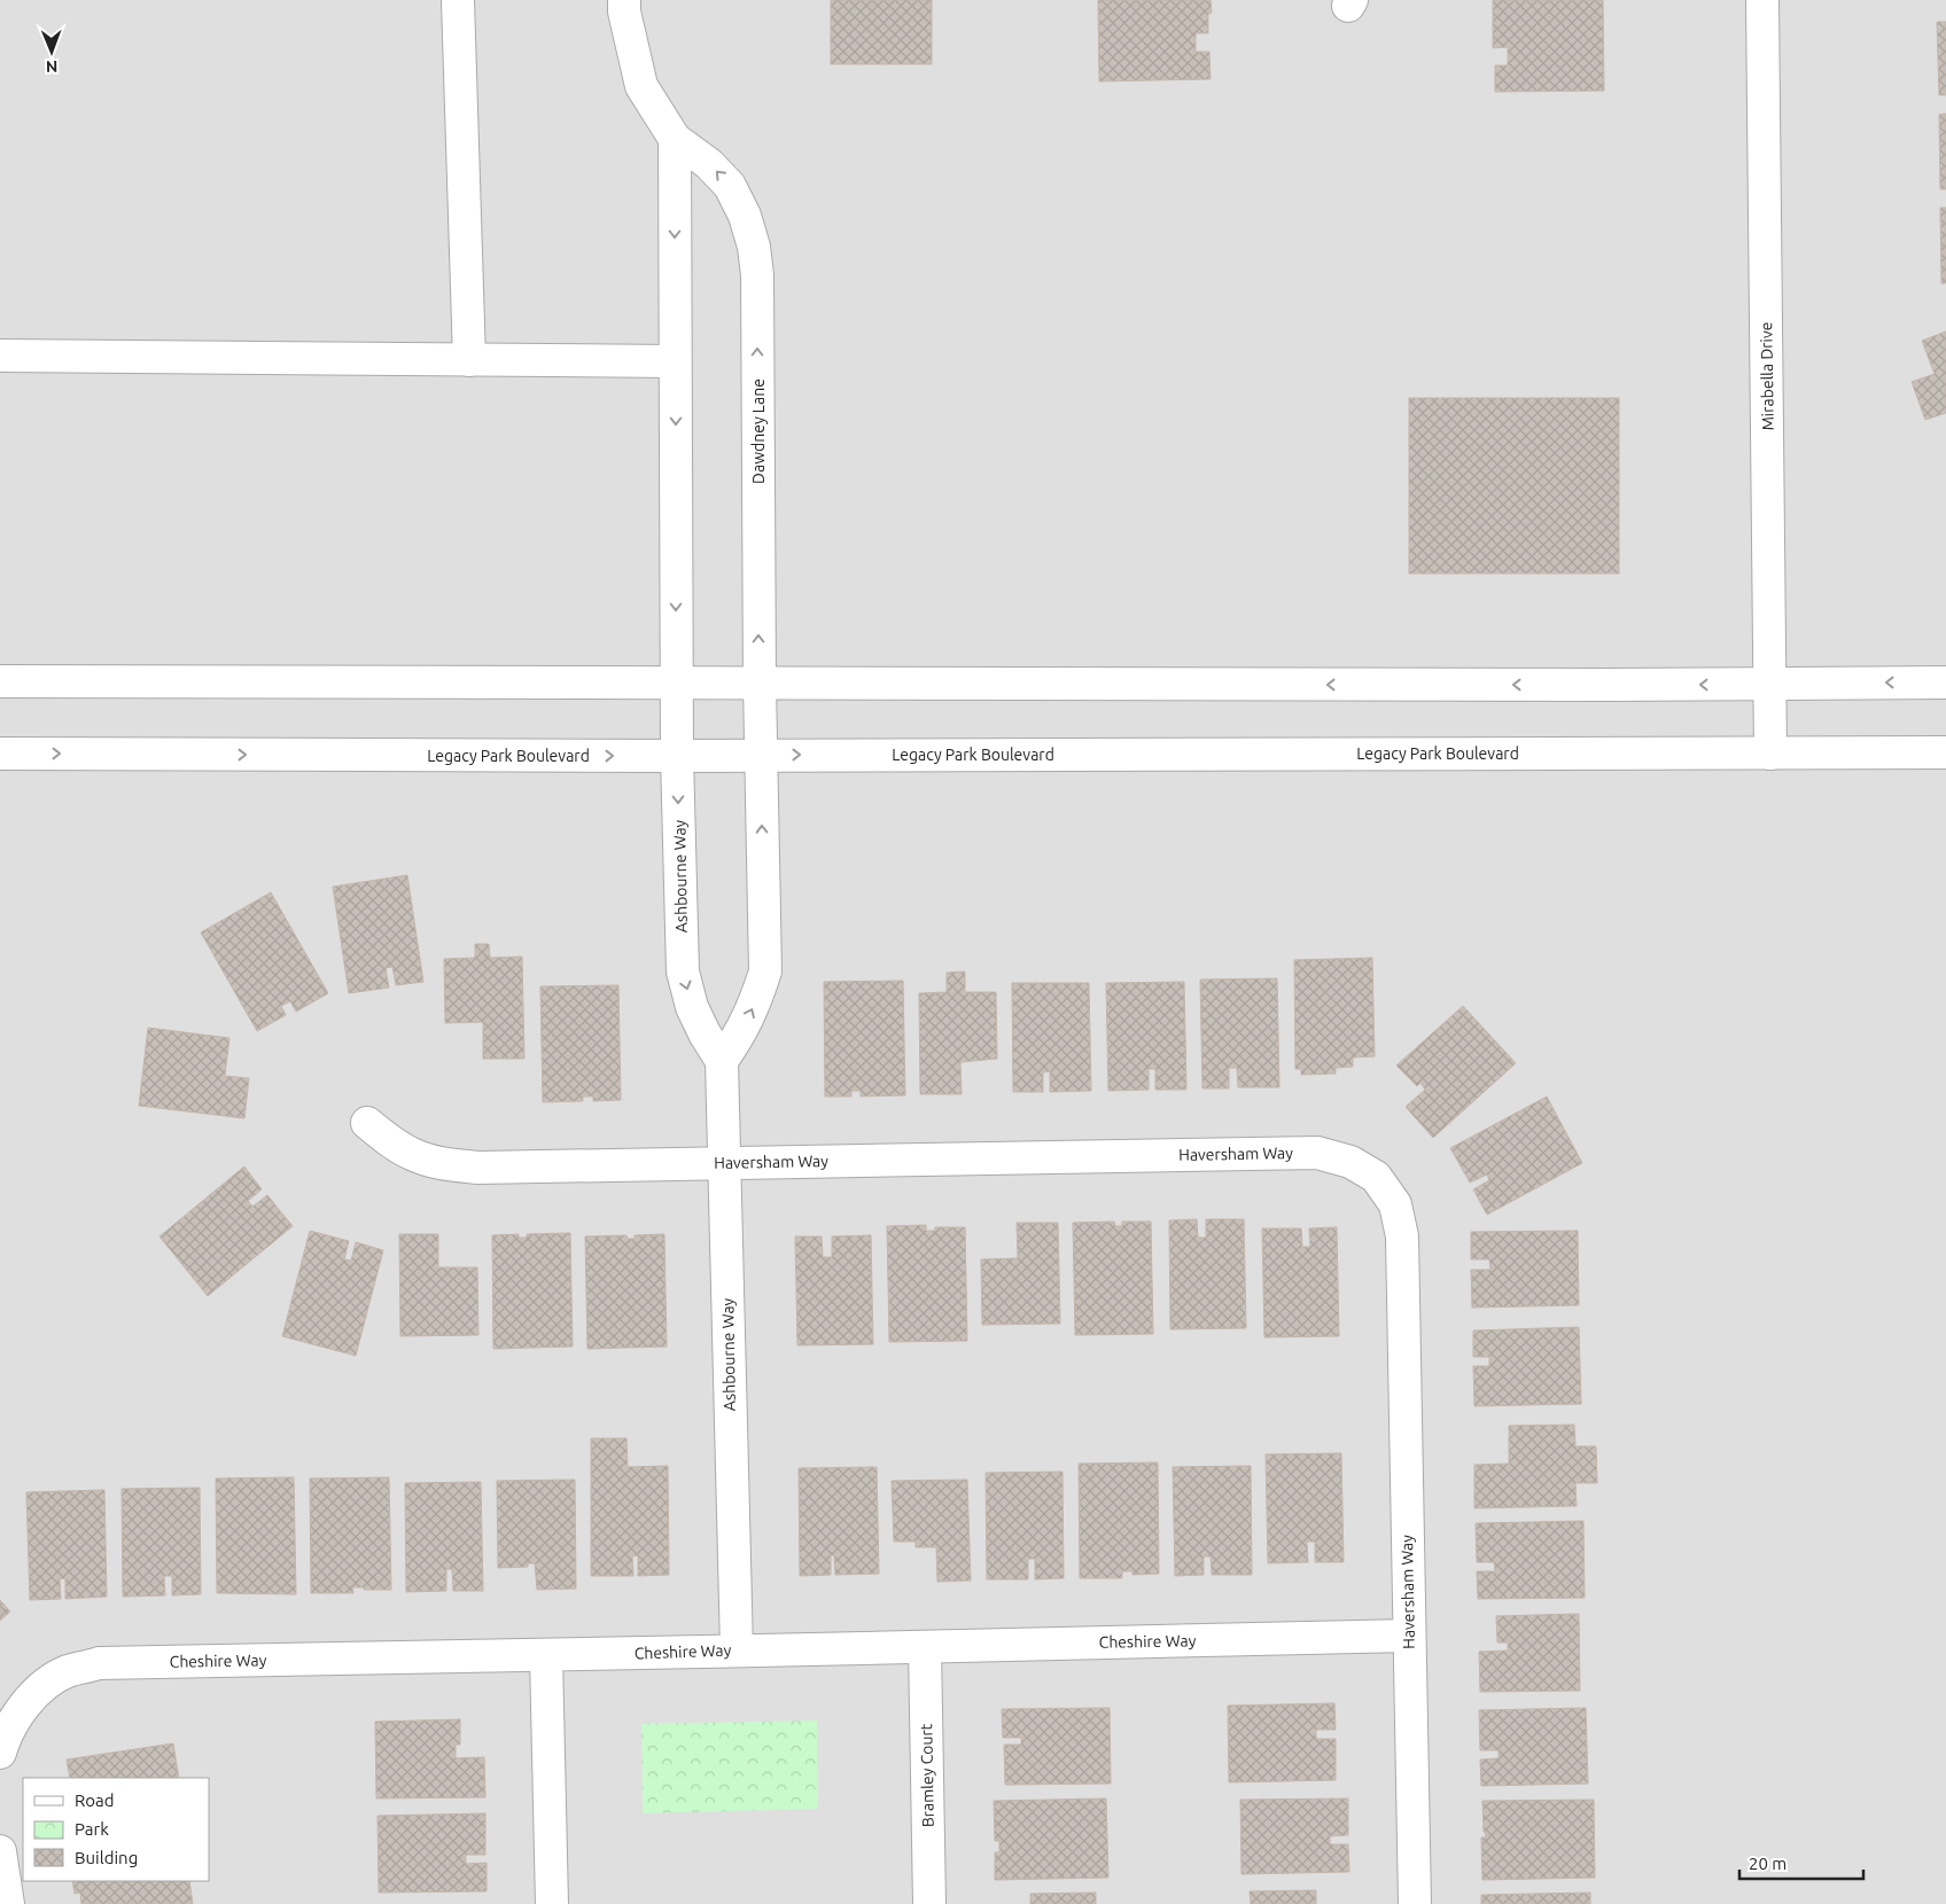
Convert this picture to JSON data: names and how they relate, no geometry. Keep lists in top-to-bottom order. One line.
{"streets":{"street":["Mirabella Drive","Dawdney Lane","Legacy Park Boulevard","Ashbourne Way","Haversham Way","Cheshire Way","Bramley Court"]},"crossings":[["Mirabella Drive","Legacy Park Boulevard"],["Dawdney Lane","Legacy Park Boulevard"],["Legacy Park Boulevard","Ashbourne Way"],["Ashbourne Way","Haversham Way"],["Ashbourne Way","Cheshire Way"],["Haversham Way","Cheshire Way"],["Cheshire Way","Bramley Court"]],"legend":["Road","Park","Building"],"scale_bar":"20 m","north":"bottom"}
